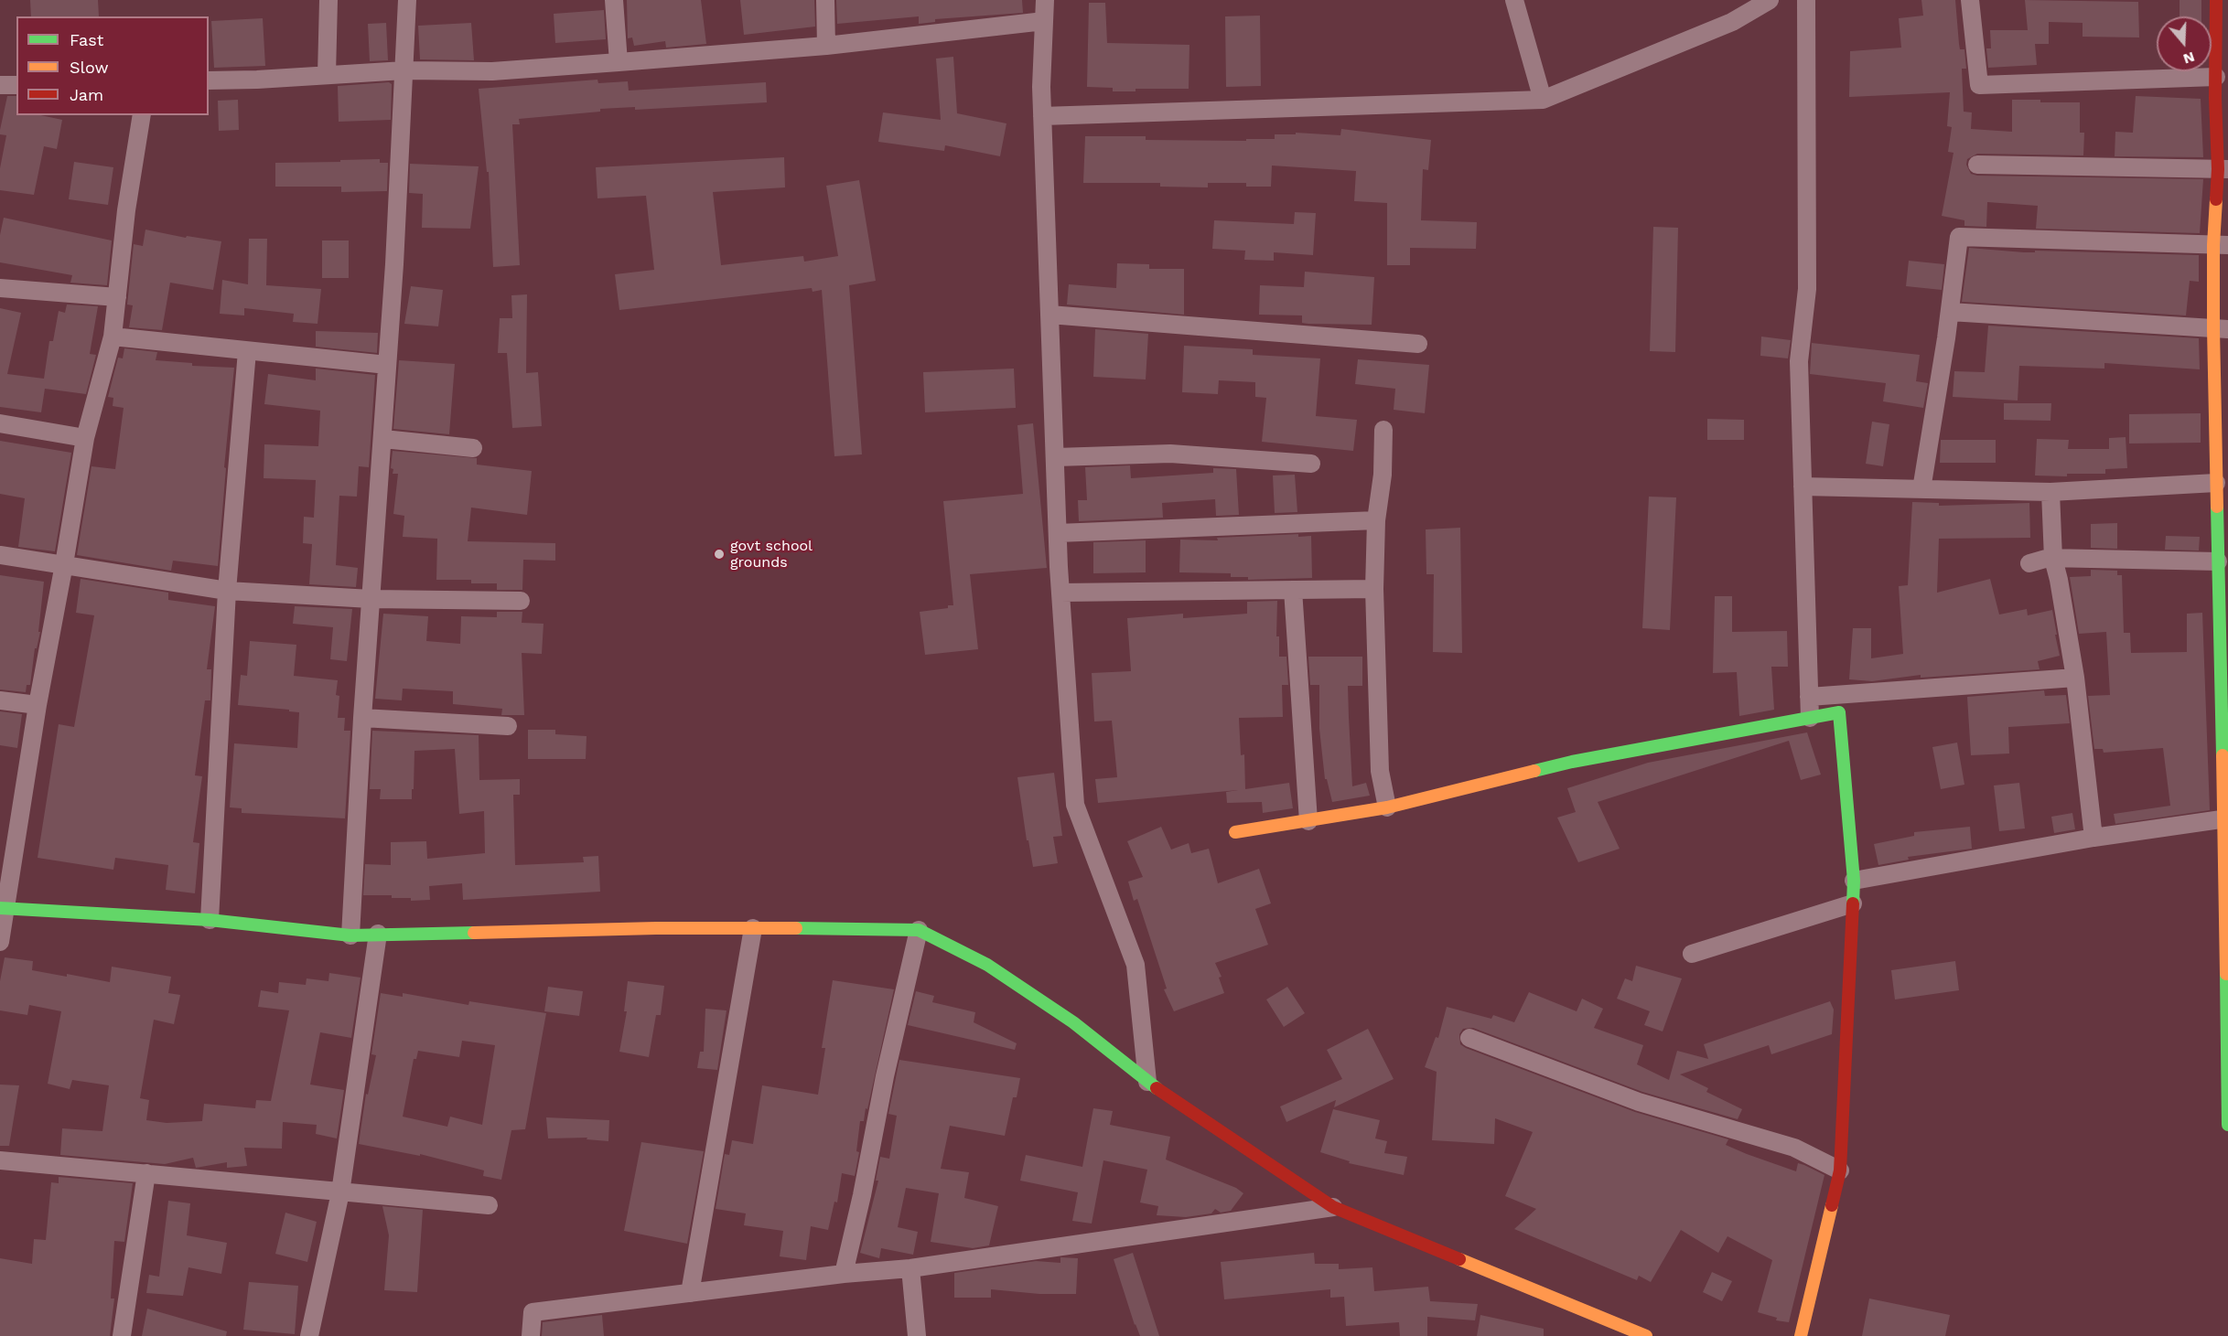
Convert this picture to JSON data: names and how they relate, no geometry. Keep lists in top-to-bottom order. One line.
{"places":["govt school grounds"],"legend":["Fast","Slow","Jam"],"north":"bottom"}
